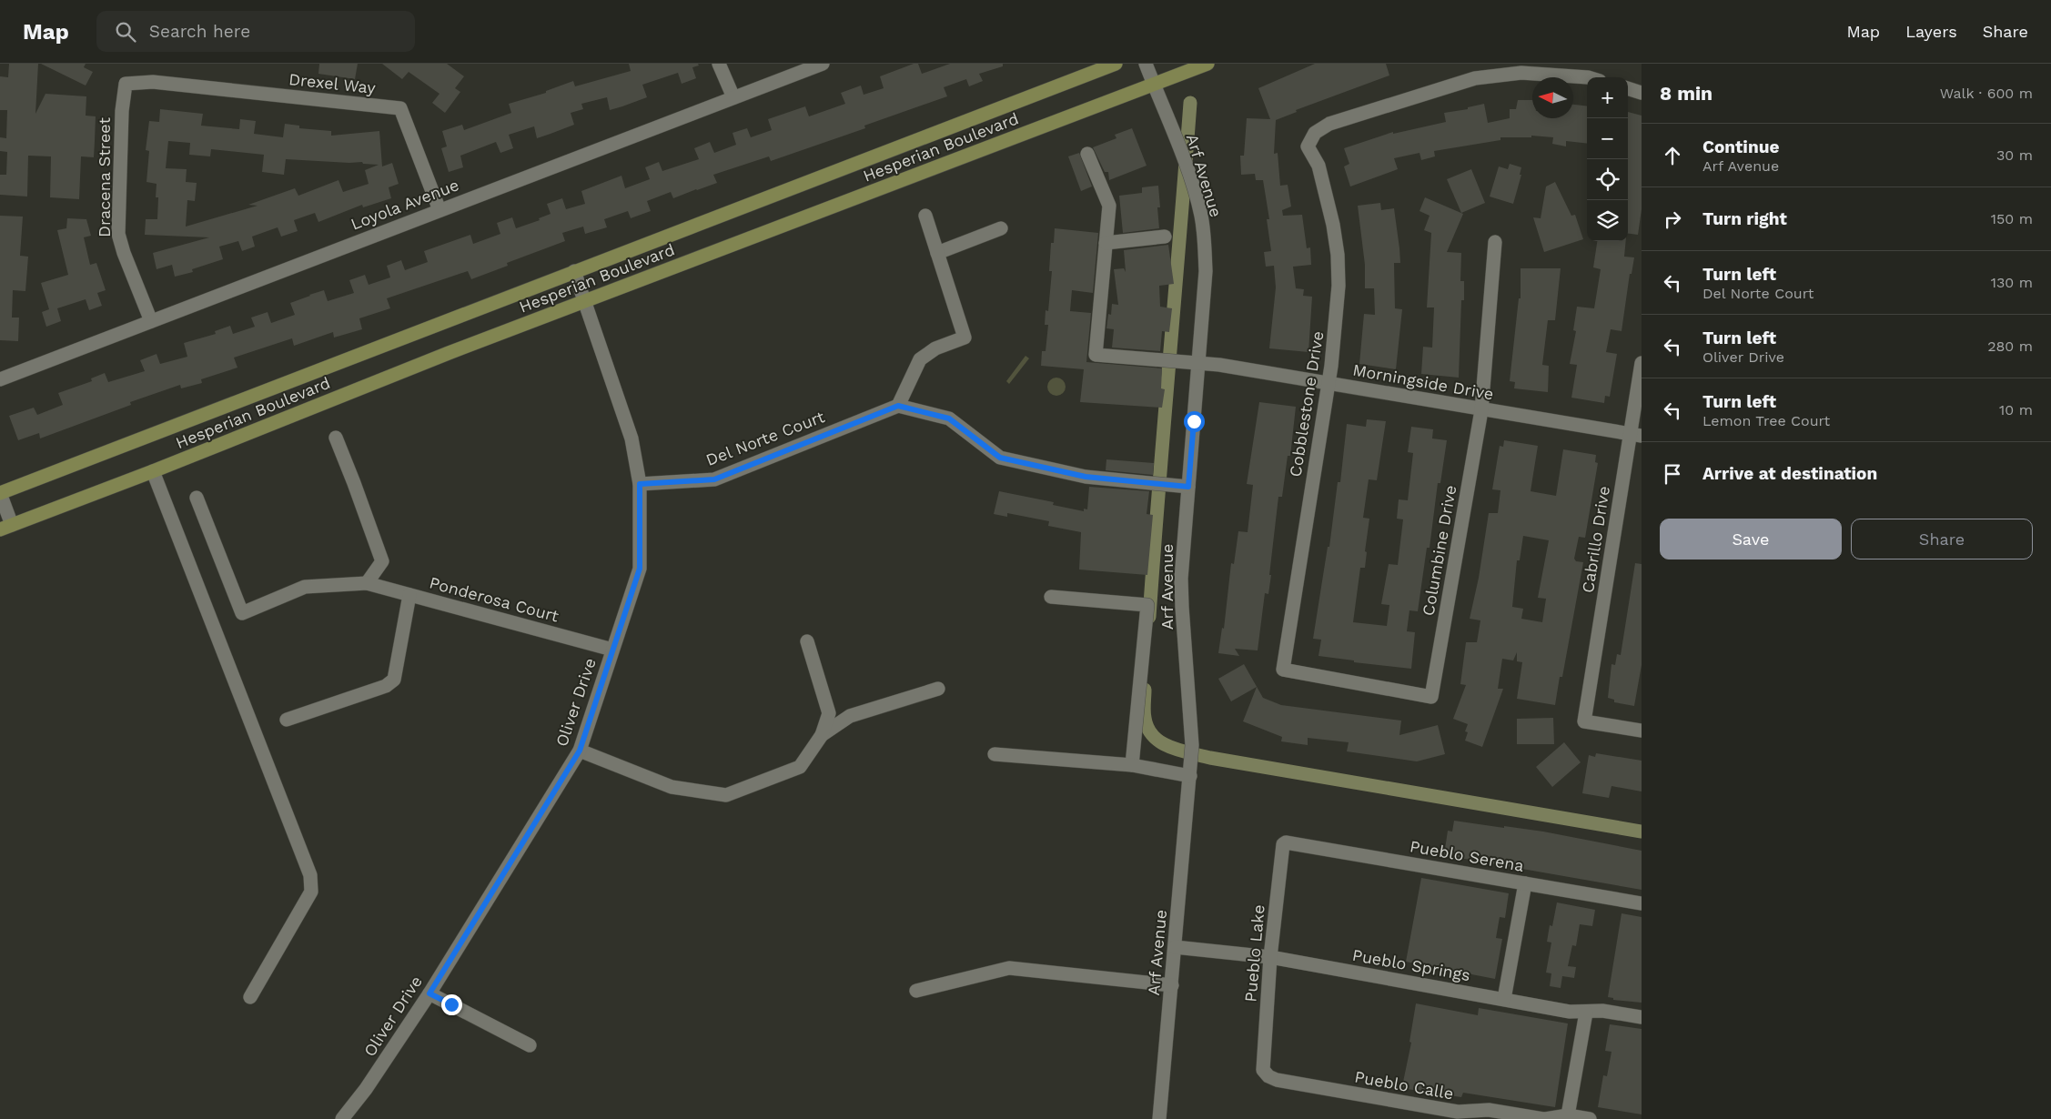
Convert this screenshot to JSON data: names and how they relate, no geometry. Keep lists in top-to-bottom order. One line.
{"streets":{"main road":["Hesperian Boulevard"],"street":["Drexel Way","Arf Avenue","Dracena Street","Loyola Avenue","Morningside Drive","Cobblestone Drive","Del Norte Court","Cabrillo Drive","Columbine Drive","Ponderosa Court","Oliver Drive","Pueblo Serena","Pueblo Lake","Pueblo Springs","Pueblo Calle"]},"crossings":[["Drexel Way","Dracena Street"],["Drexel Way","Loyola Avenue"],["Hesperian Boulevard","Arf Avenue"],["Hesperian Boulevard","Oliver Drive"],["Arf Avenue","Morningside Drive"],["Arf Avenue","Pueblo Springs"],["Dracena Street","Loyola Avenue"],["Morningside Drive","Cobblestone Drive"],["Morningside Drive","Cabrillo Drive"],["Morningside Drive","Columbine Drive"],["Cobblestone Drive","Columbine Drive"],["Del Norte Court","Oliver Drive"],["Ponderosa Court","Oliver Drive"],["Pueblo Serena","Pueblo Lake"],["Pueblo Lake","Pueblo Springs"],["Pueblo Lake","Pueblo Calle"]],"north":"left","page":{"header":"Map","search":"Search here","nav":["Map","Layers","Share"],"heading":["8 min","Walk · 600 m"],"map_buttons":["+","−"],"list":[["Continue","Arf Avenue","30 m"],["Turn right","150 m"],["Turn left","Del Norte Court","130 m"],["Turn left","Oliver Drive","280 m"],["Turn left","Lemon Tree Court","10 m"],"Arrive at destination"],"buttons":["Save","Share"]}}
